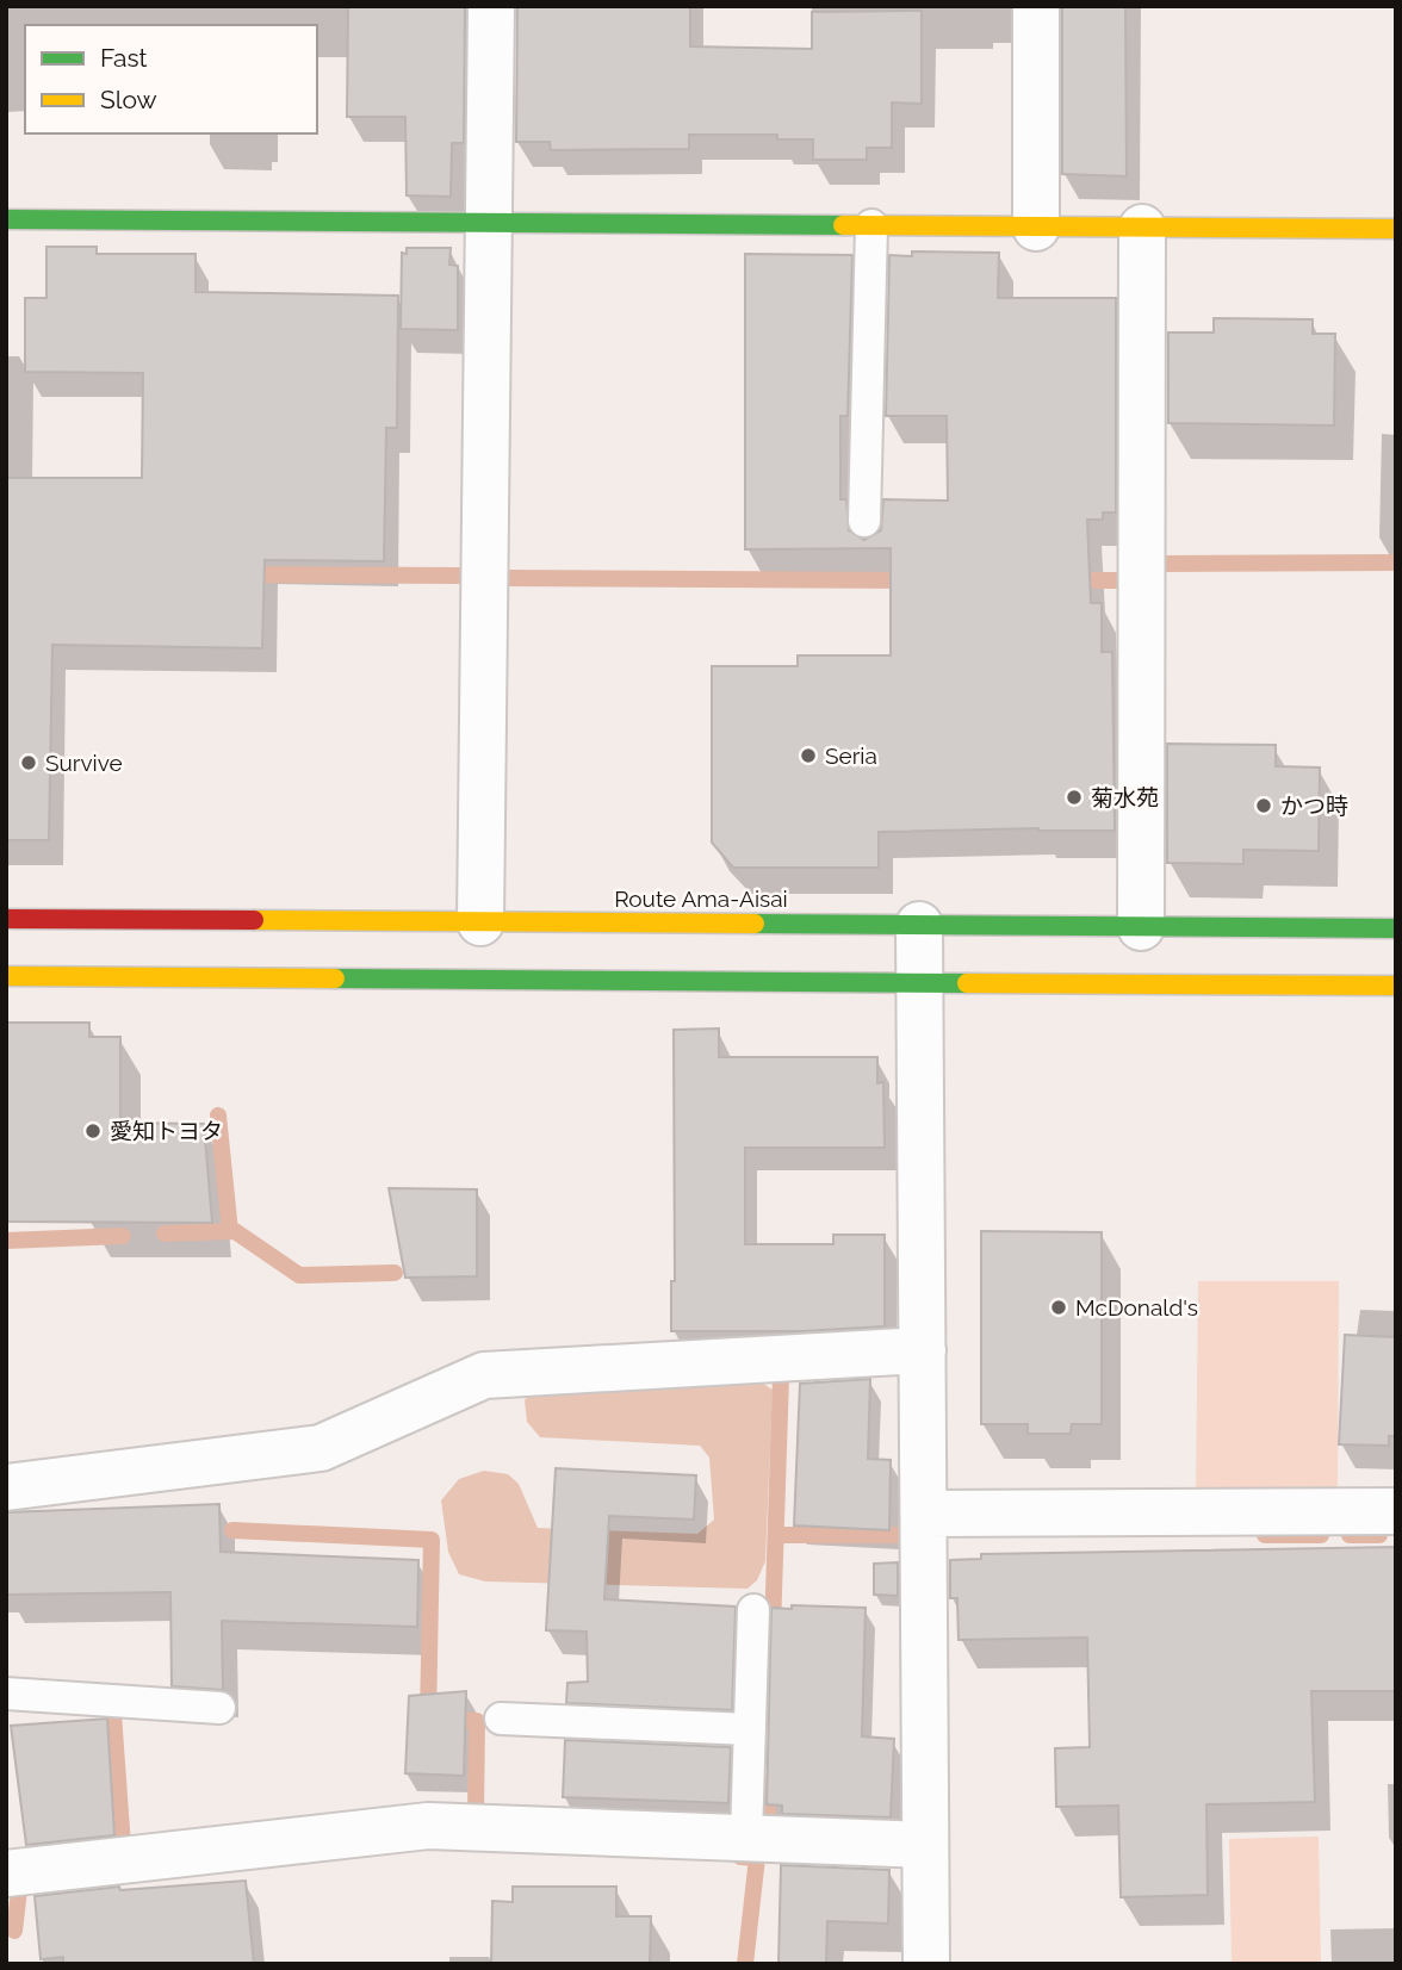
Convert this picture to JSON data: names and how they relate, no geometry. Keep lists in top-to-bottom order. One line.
{"streets":{"main road":["Route Ama-Aisai"]},"places":["Seria","Survive","菊水苑","かつ時","愛知トヨタ","McDonald's"],"legend":["Fast","Slow"]}
